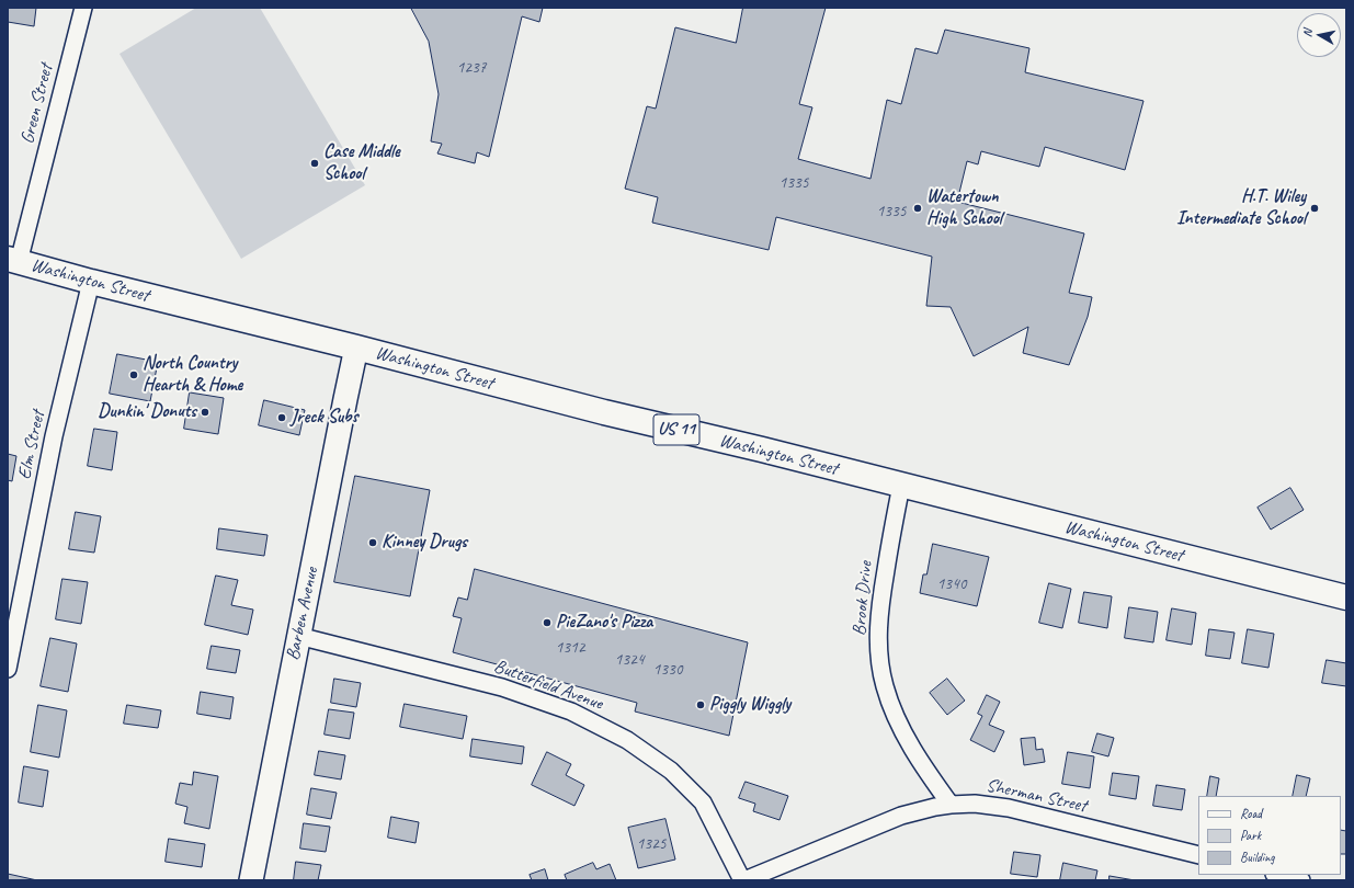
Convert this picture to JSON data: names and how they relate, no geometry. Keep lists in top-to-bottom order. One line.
{"streets":{"main road":["Washington Street","US 11"],"street":["Green Street","Elm Street","Brook Drive","Barben Avenue","Butterfield Avenue","Sherman Street"]},"crossings":[["Green Street","Washington Street"],["Washington Street","Elm Street"],["Washington Street","Brook Drive"],["Washington Street","Barben Avenue"],["Brook Drive","Sherman Street"],["Barben Avenue","Butterfield Avenue"],["Butterfield Avenue","Sherman Street"]],"places":["Case Middle School","Watertown High School","H.T. Wiley Intermediate School","North Country Hearth & Home","Dunkin' Donuts","Jreck Subs","Kinney Drugs","PieZano's Pizza","Piggly Wiggly"],"house_numbers":["1237","1335","1335","1340","1312","1324","1330","1325"],"legend":["Road","Park","Building"],"north":"left"}
